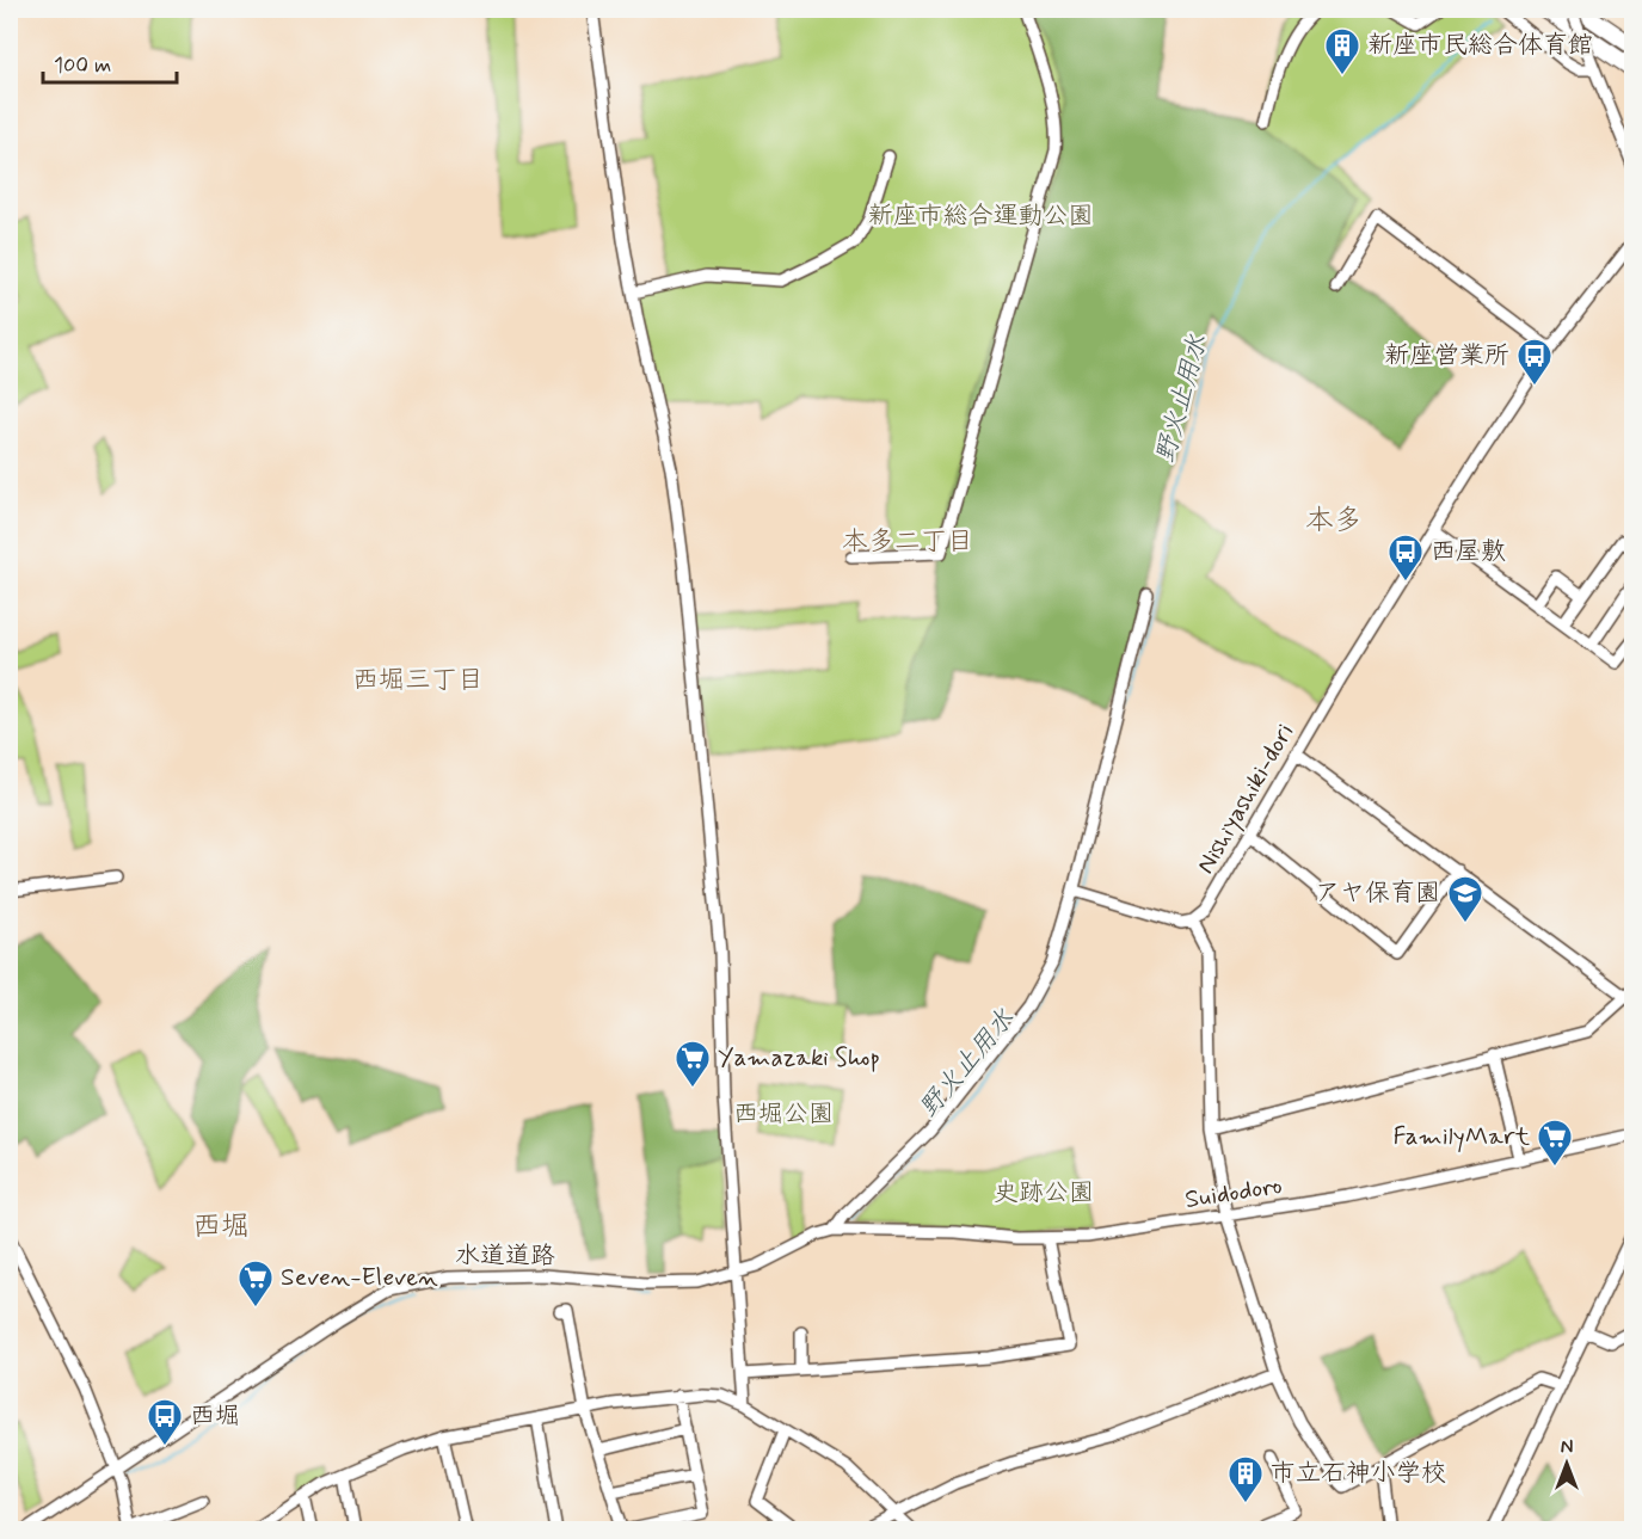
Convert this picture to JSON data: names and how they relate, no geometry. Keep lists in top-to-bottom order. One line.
{"streets":{"street":["Nishiyashiki-dori","Suidodoro","水道道路"]},"crossings":[["Suidodoro","水道道路"]],"districts":["本多","本多二丁目","西堀三丁目","西堀"],"water":["野火止用水"],"parks":["新座市総合運動公園","西堀公園","史跡公園"],"places":{"building":["新座市民総合体育館","市立石神小学校"],"bus stop":["新座営業所","西屋敷","西堀"],"school or university":["アヤ保育園"],"supermarket":["Yamazaki Shop","FamilyMart","Seven-Eleven"]},"scale_bar":"100 m","north":"top"}
